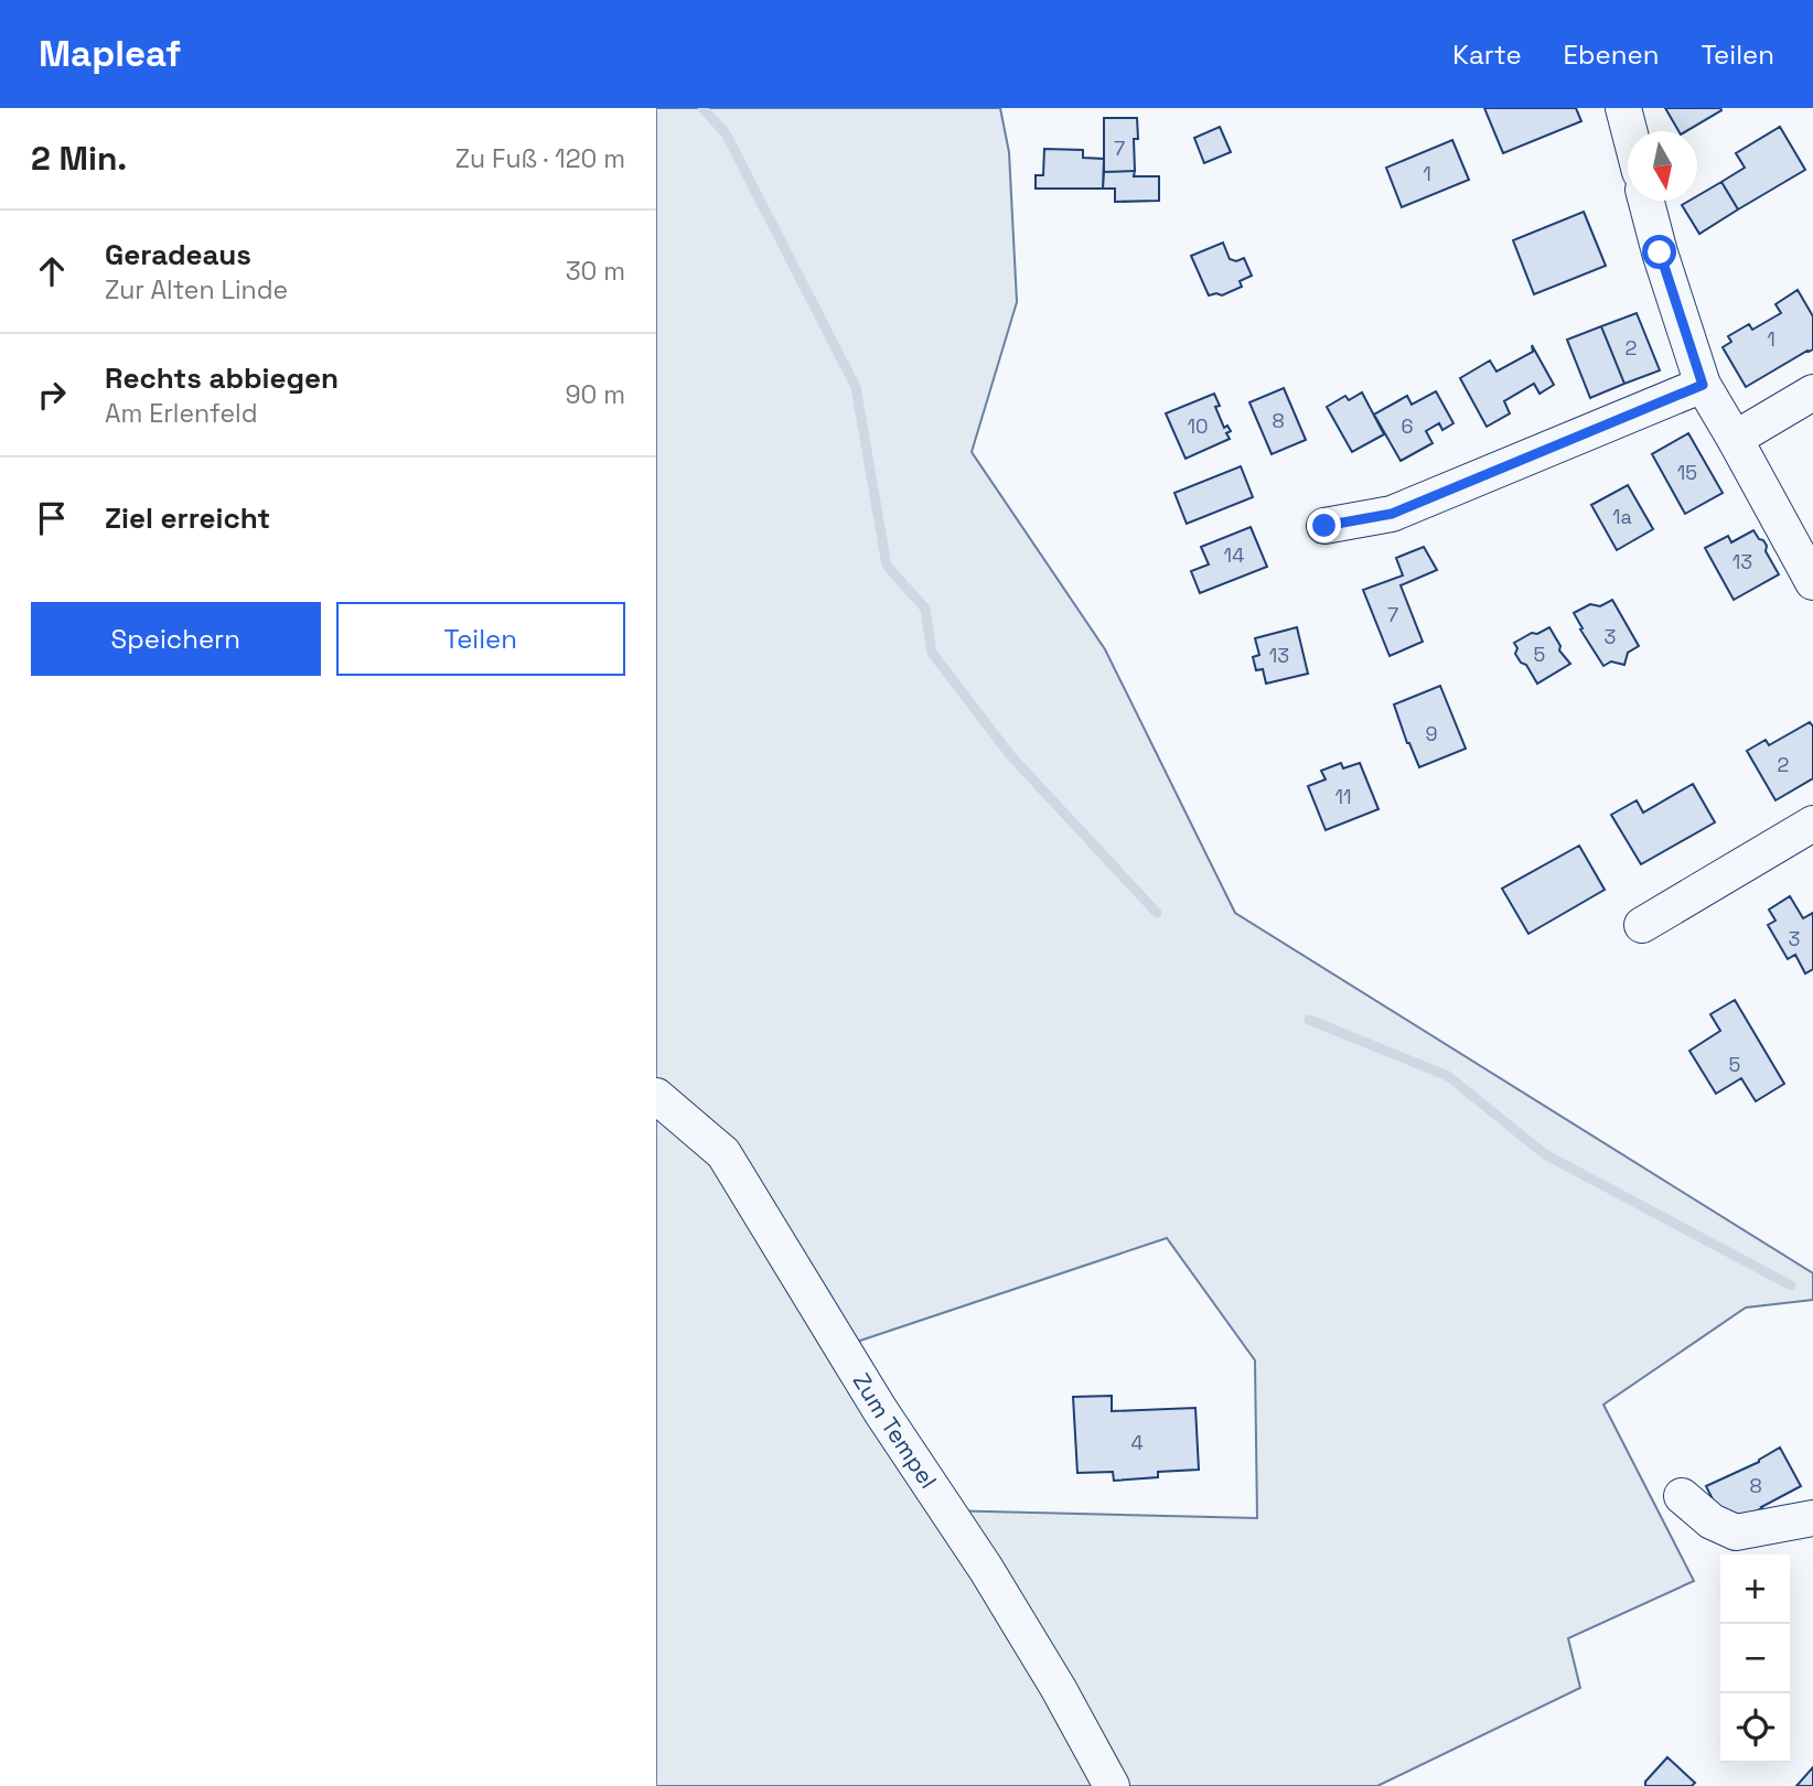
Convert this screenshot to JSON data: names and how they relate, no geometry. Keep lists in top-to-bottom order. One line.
{"streets":{"street":["Zum Tempel"]},"house_numbers":["7","1","1","2","8","10","6","15","1a","14","13","7","3","5","13","9","2","11","3","5","4","8"],"north":"bottom","page":{"header":"Mapleaf","nav":["Karte","Ebenen","Teilen"],"heading":["2 Min.","Zu Fuß · 120 m"],"list":[["Geradeaus","Zur Alten Linde","30 m"],["Rechts abbiegen","Am Erlenfeld","90 m"],"Ziel erreicht"],"buttons":["Speichern","Teilen"],"map_buttons":["+","−"]}}
